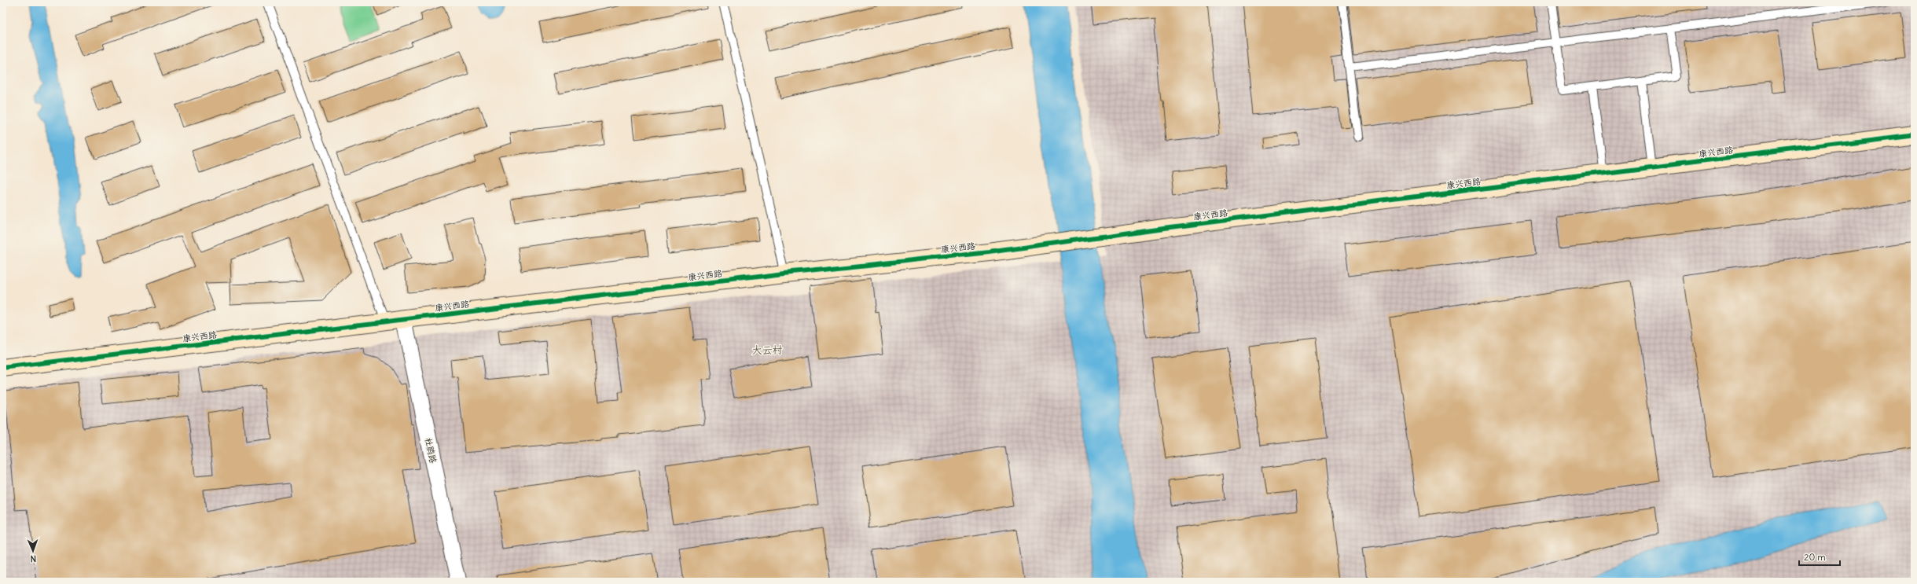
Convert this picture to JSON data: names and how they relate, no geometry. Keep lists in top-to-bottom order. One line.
{"streets":{"street":["康兴西路","杜鹃路"]},"crossings":[["康兴西路","杜鹃路"]],"districts":["大云村"],"scale_bar":"20 m","north":"bottom"}
